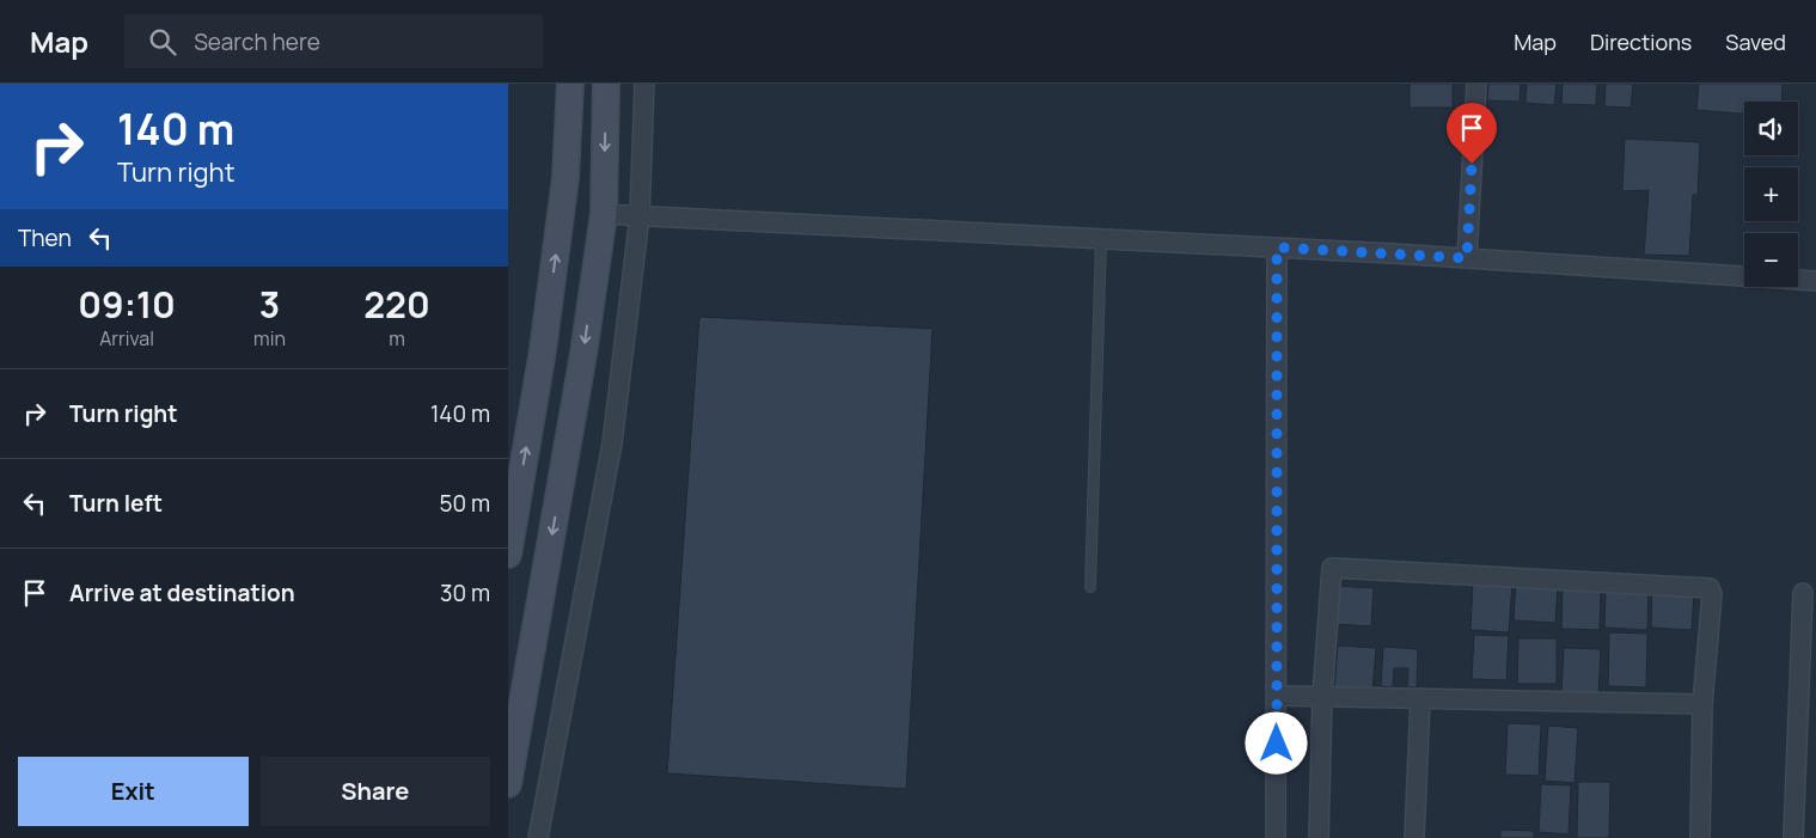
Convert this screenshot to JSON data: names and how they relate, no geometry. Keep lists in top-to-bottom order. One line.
{"page":{"header":"Map","search":"Search here","nav":["Map","Directions","Saved"],"turn":["140 m","Turn right"],"map_buttons":["+","−"],"then":"Then","eta":["09:10","Arrival","3","min","220","m"],"list":[{"name":"Turn right","value":"140 m"},{"name":"Turn left","value":"50 m"},{"name":"Arrive at destination","value":"30 m"}],"buttons":["Exit","Share"]}}
